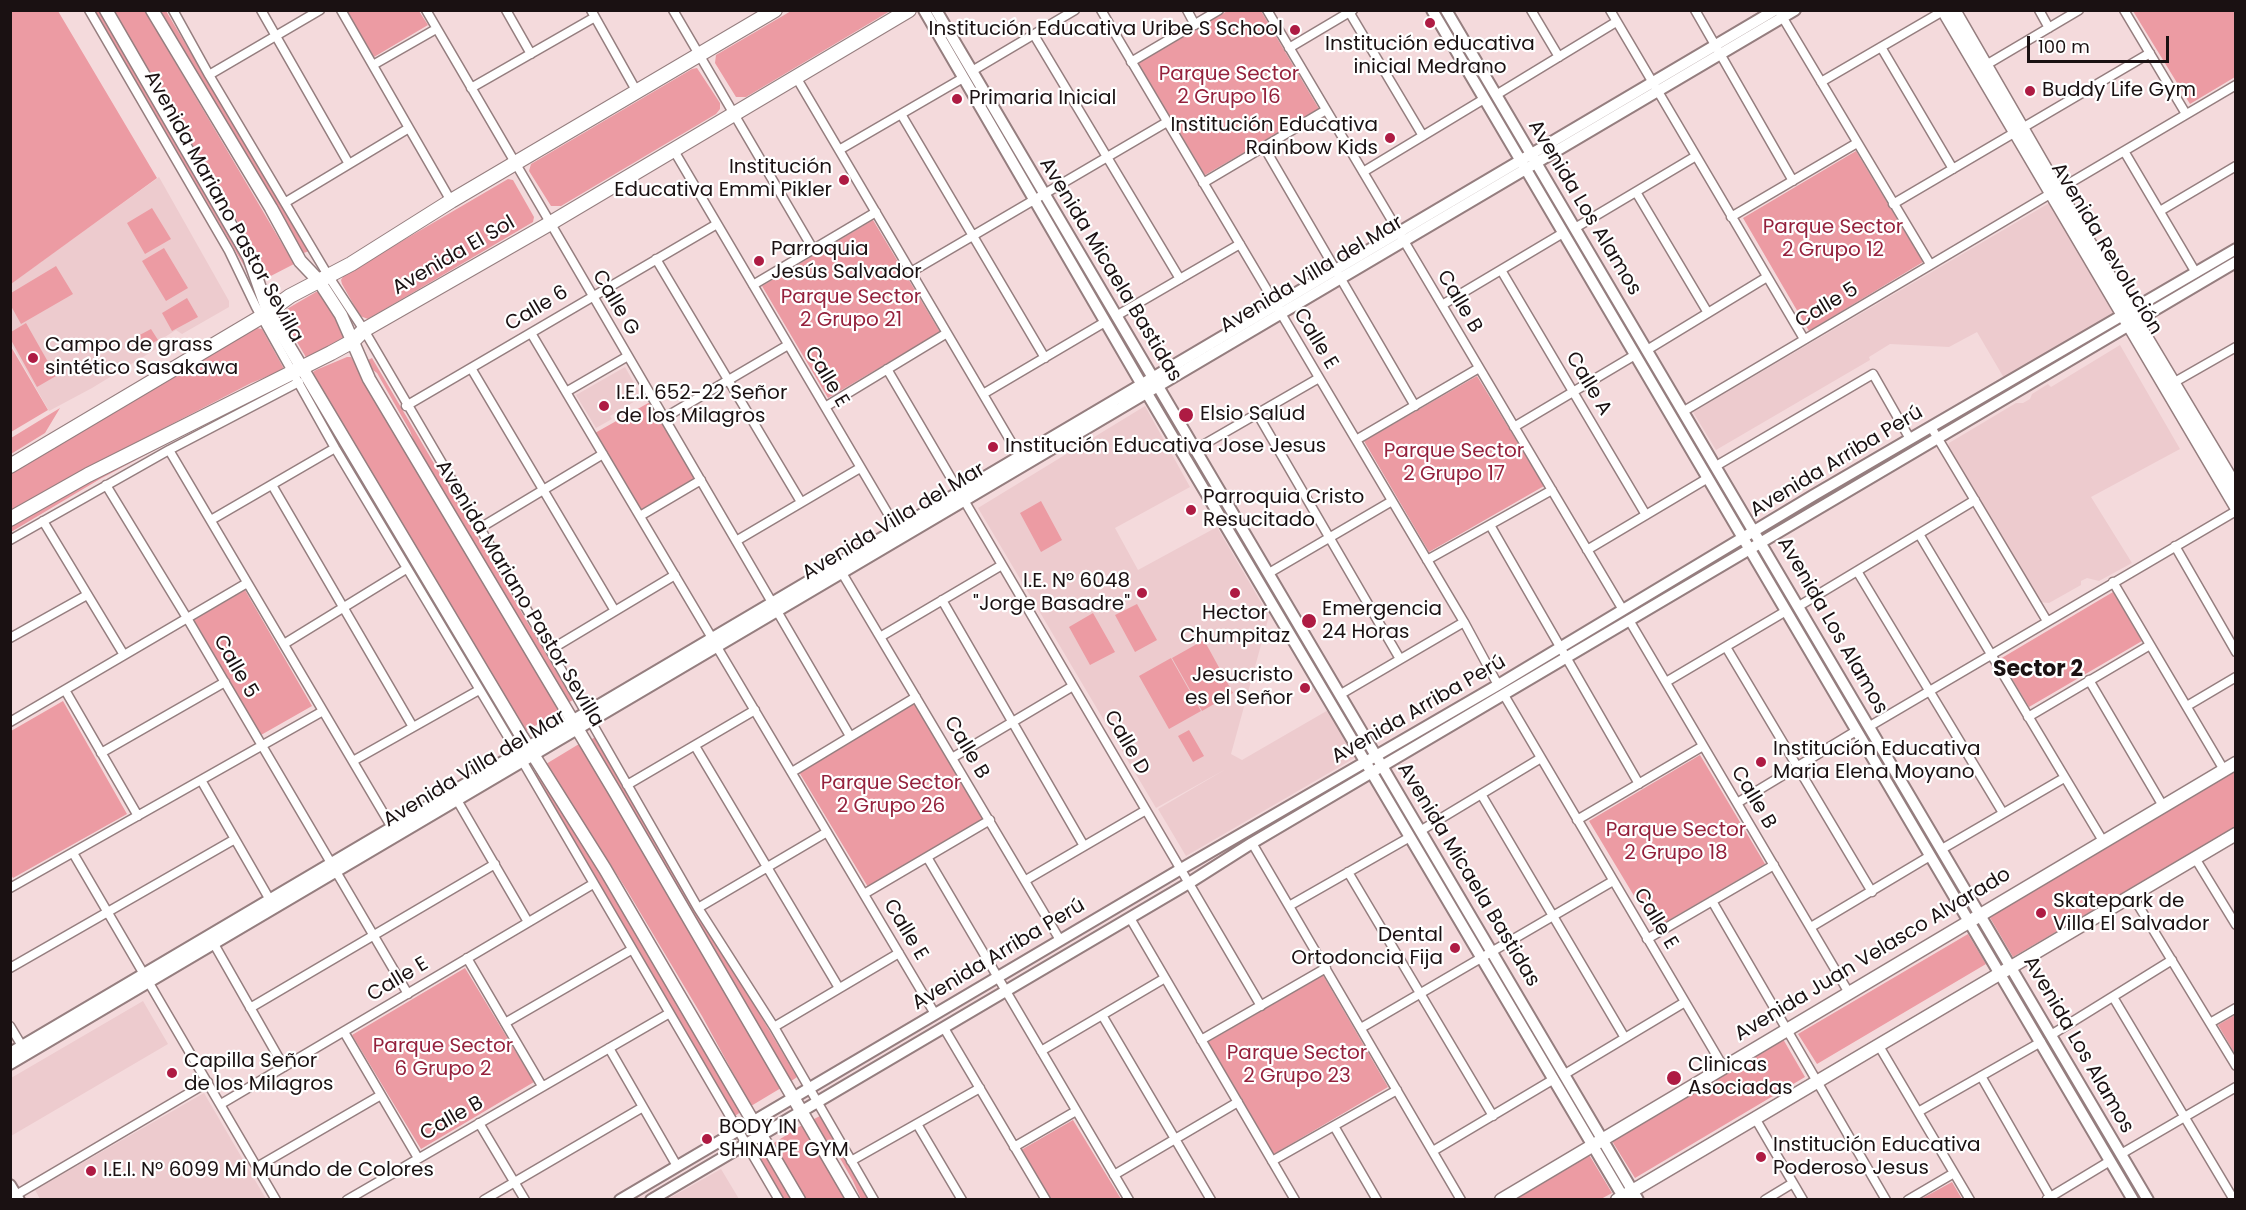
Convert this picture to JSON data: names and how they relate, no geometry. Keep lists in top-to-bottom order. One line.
{"streets":{"main road":["Avenida Mariano Pastor Sevilla","Avenida Revolución","Avenida El Sol","Avenida Juan Velasco Alvarado"],"street":["Avenida Los Alamos","Avenida Micaela Bastidas","Avenida Villa del Mar","Calle B","Calle G","Calle 5","Calle 6","Calle E","Calle A","Avenida Arriba Perú","Calle D"]},"crossings":[["Avenida Mariano Pastor Sevilla","Avenida El Sol"],["Avenida Mariano Pastor Sevilla","Avenida Villa del Mar"],["Avenida Mariano Pastor Sevilla","Calle B"],["Avenida Mariano Pastor Sevilla","Calle 6"],["Avenida Mariano Pastor Sevilla","Calle E"],["Avenida Mariano Pastor Sevilla","Avenida Arriba Perú"],["Avenida Los Alamos","Avenida Villa del Mar"],["Avenida Los Alamos","Calle 5"],["Avenida Los Alamos","Avenida Arriba Perú"],["Avenida Los Alamos","Avenida Juan Velasco Alvarado"],["Avenida Revolución","Calle 5"],["Avenida Revolución","Avenida Arriba Perú"],["Avenida El Sol","Calle G"],["Avenida El Sol","Calle 5"],["Avenida El Sol","Calle E"],["Avenida Micaela Bastidas","Avenida Villa del Mar"],["Avenida Micaela Bastidas","Avenida Arriba Perú"],["Avenida Micaela Bastidas","Avenida Juan Velasco Alvarado"],["Avenida Villa del Mar","Calle B"],["Avenida Villa del Mar","Calle G"],["Avenida Villa del Mar","Calle 5"],["Avenida Villa del Mar","Calle E"],["Avenida Villa del Mar","Calle D"],["Calle B","Avenida Arriba Perú"],["Calle B","Avenida Juan Velasco Alvarado"],["Calle G","Calle 6"],["Calle 5","Calle E"],["Calle 6","Calle E"],["Calle E","Avenida Arriba Perú"],["Calle E","Avenida Juan Velasco Alvarado"],["Avenida Arriba Perú","Calle D"]],"districts":["Sector 2"],"parks":["Parque Sector 2 Grupo 16","Parque Sector 2 Grupo 12","Parque Sector 2 Grupo 21","Parque Sector 2 Grupo 17","Parque Sector 2 Grupo 26","Parque Sector 2 Grupo 18","Parque Sector 6 Grupo 2","Parque Sector 2 Grupo 23"],"places":["Institución educativa inicial Medrano","Institución Educativa Uribe S School","Buddy Life Gym","Primaria Inicial","Institución Educativa Rainbow Kids","Institución Educativa Emmi Pikler","Parroquia Jesús Salvador","Campo de grass sintético Sasakawa","I.E.I. 652-22 Señor de los Milagros","Elsio Salud","Institución Educativa Jose Jesus","Parroquia Cristo Resucitado","I.E. N° 6048 \"Jorge Basadre\"","Hector Chumpitaz","Emergencia 24 Horas","Jesucristo es el Señor","Institución Educativa Maria Elena Moyano","Skatepark de Villa El Salvador","Dental Ortodoncia Fija","Capilla Señor de los Milagros","Clinicas Asociadas","BODY IN SHINAPE GYM","Institución Educativa Poderoso Jesus","I.E.I. N° 6099 Mi Mundo de Colores"],"scale_bar":"100 m"}
